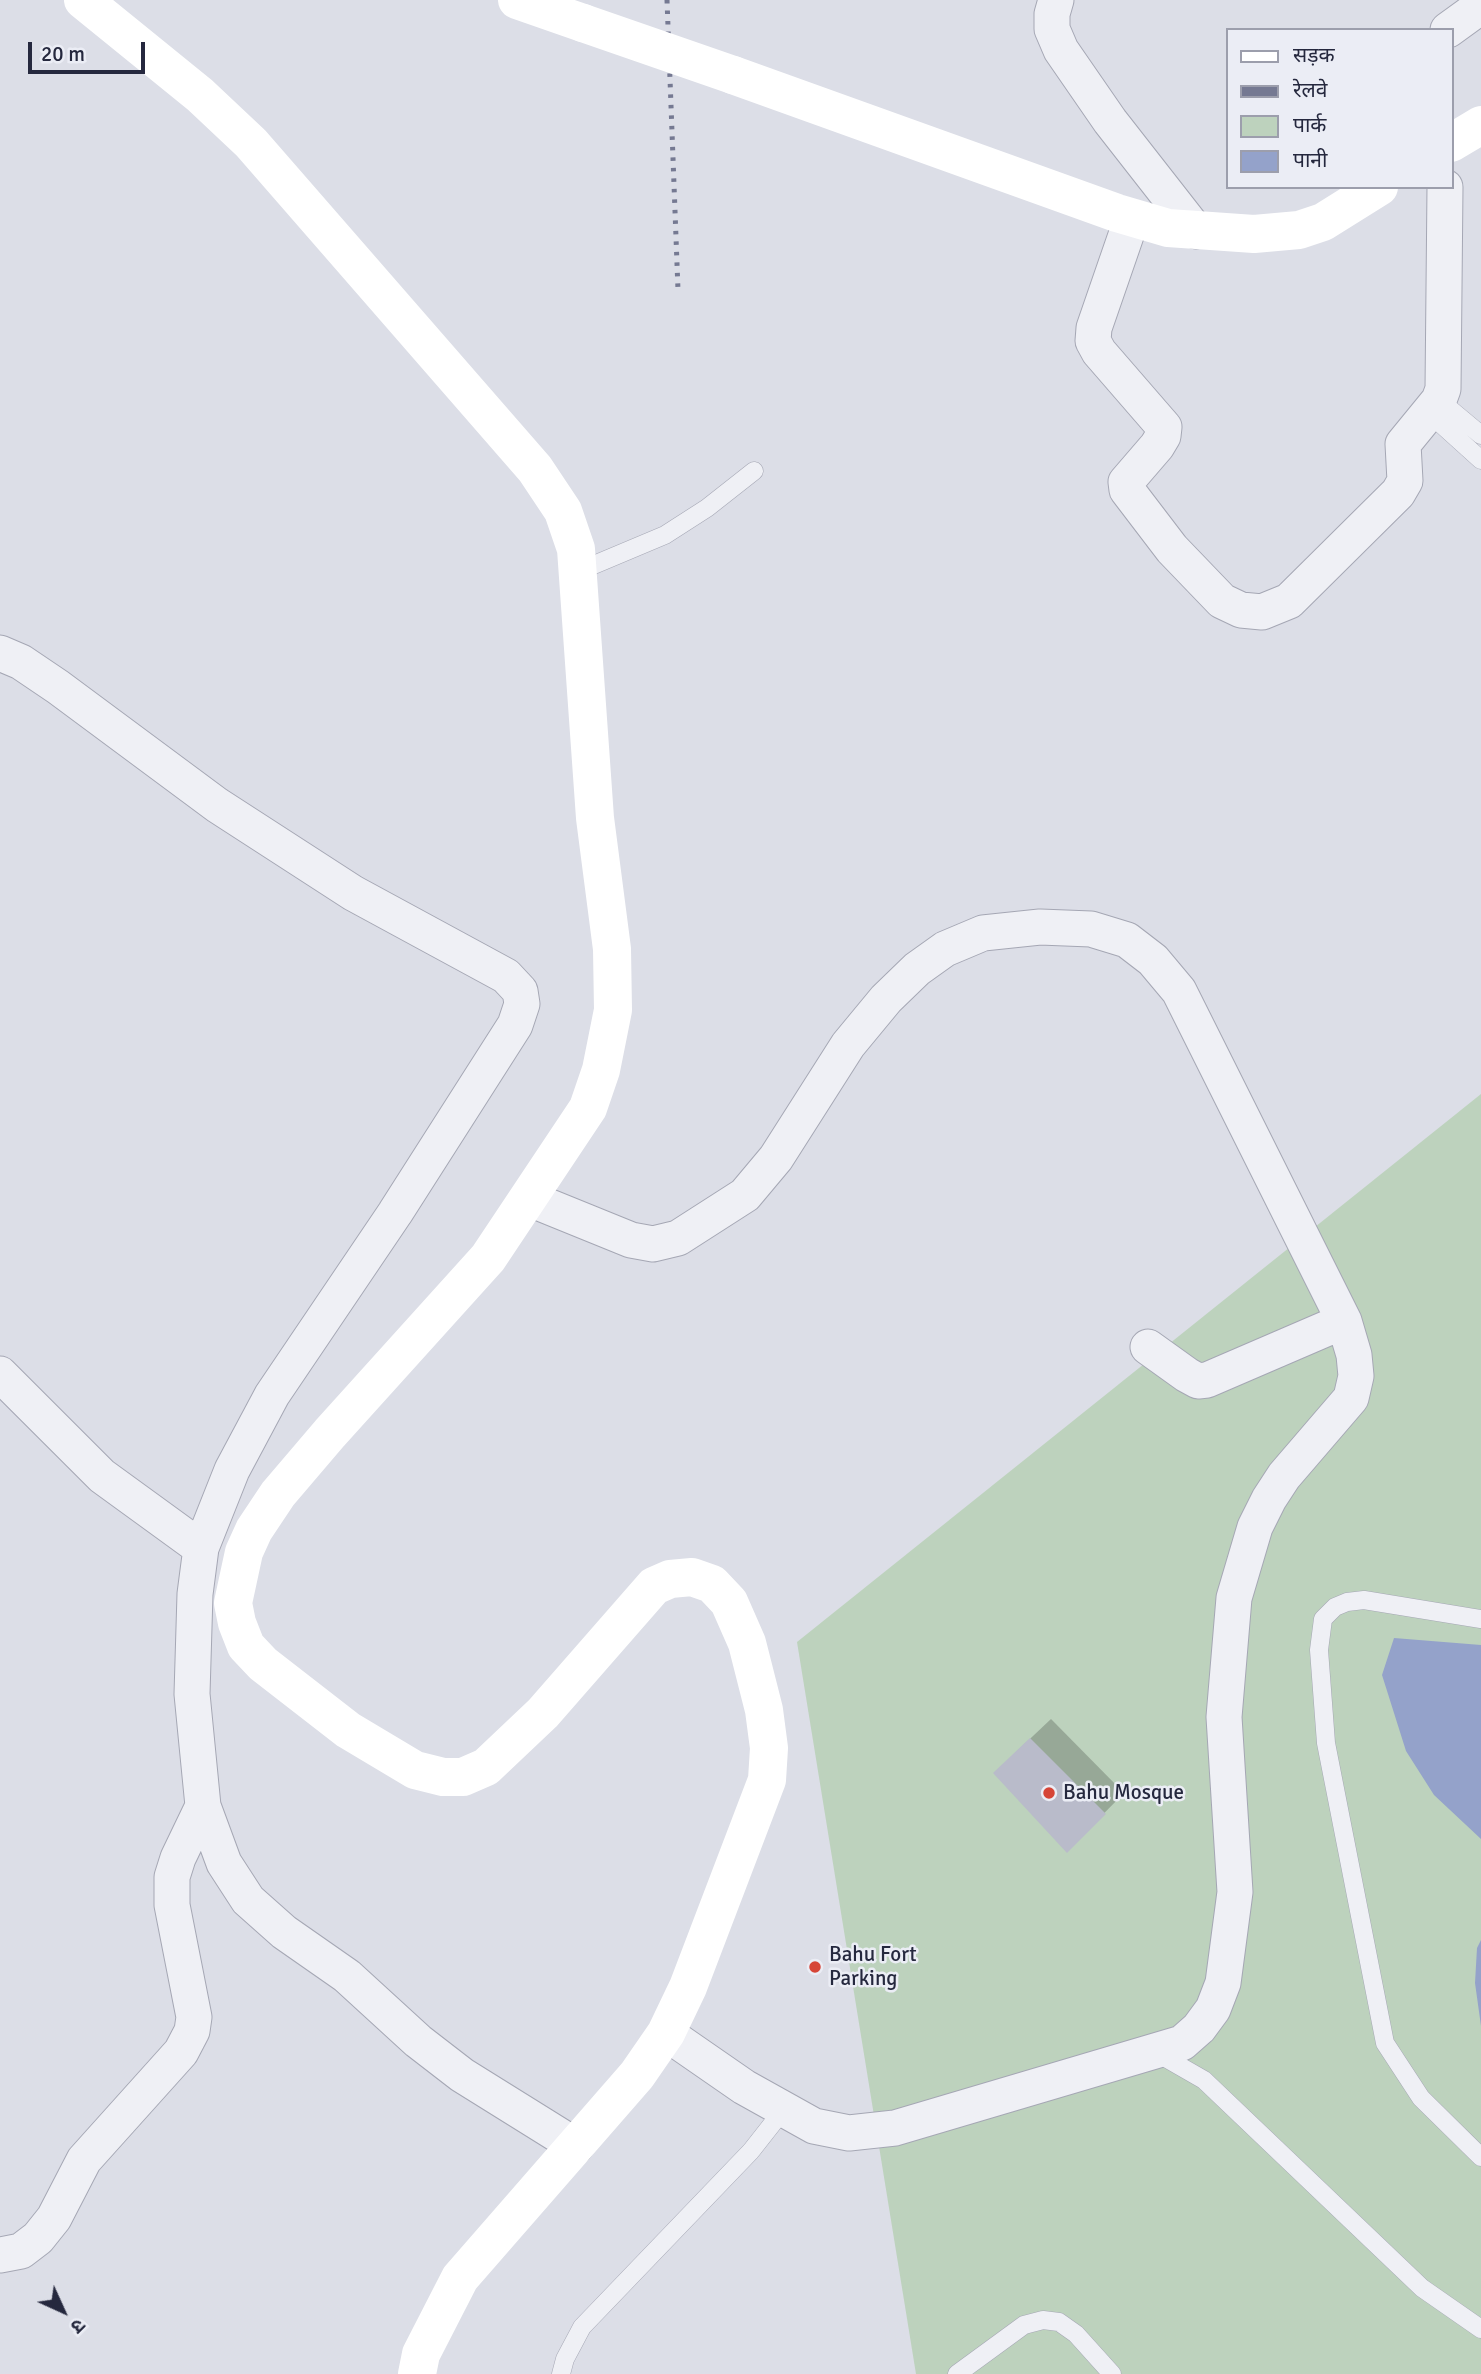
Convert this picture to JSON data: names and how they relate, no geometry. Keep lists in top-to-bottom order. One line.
{"places":["Bahu Mosque","Bahu Fort Parking"],"legend":["सड़क","रेलवे","पार्क","पानी"],"scale_bar":"20 m","north":"bottom right"}
